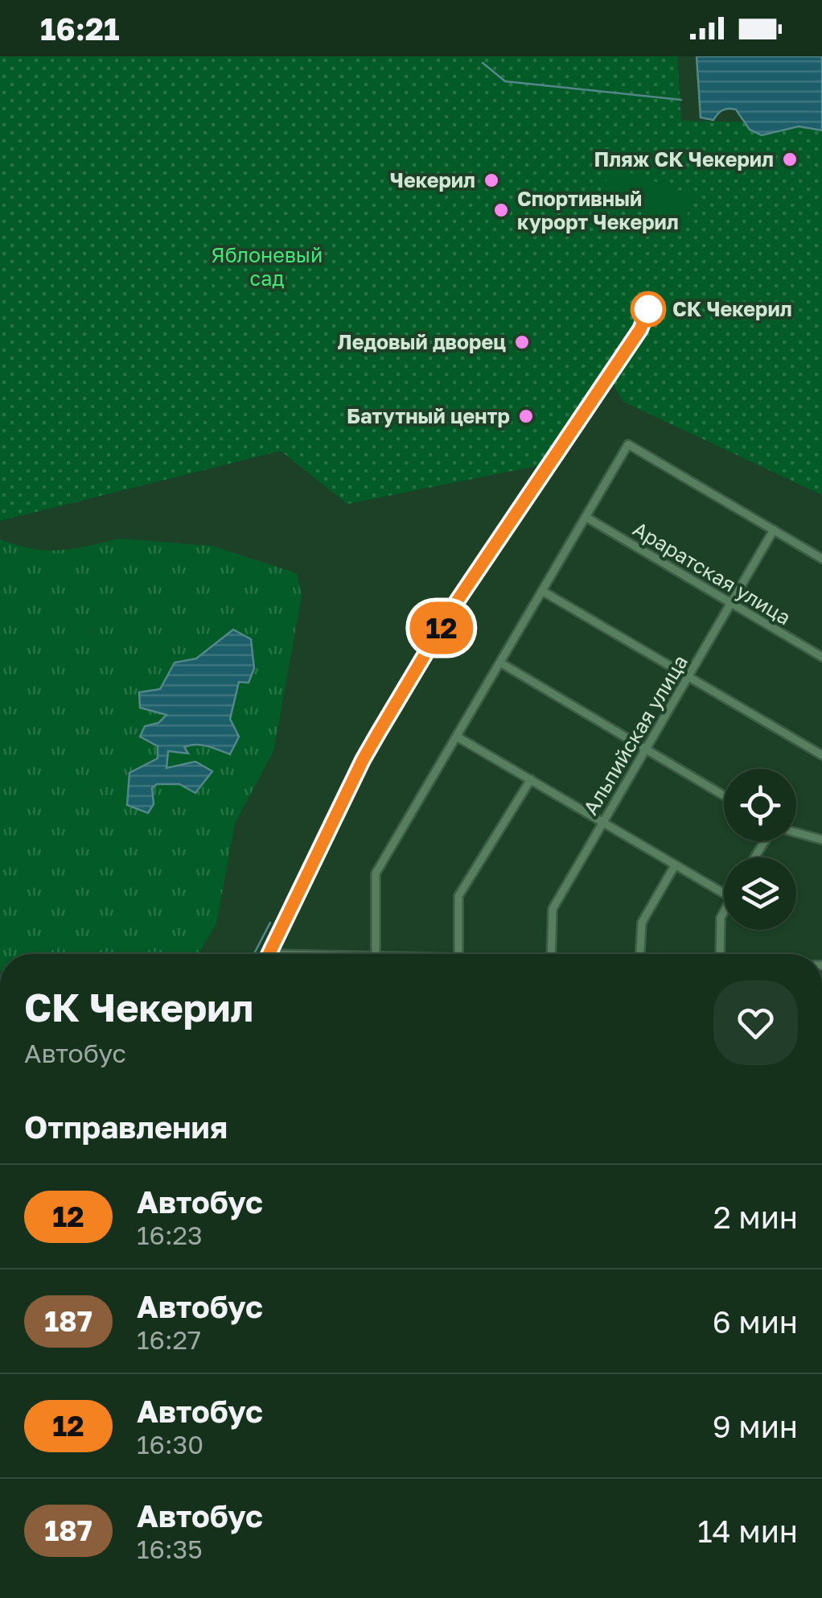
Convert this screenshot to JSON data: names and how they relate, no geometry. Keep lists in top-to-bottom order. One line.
{"streets":{"street":["Араратская улица","Альпийская улица"]},"crossings":[["Араратская улица","Альпийская улица"]],"parks":["Яблоневый сад"],"places":["Пляж СК Чекерил","Чекерил","Спортивный курорт Чекерил","СК Чекерил","Ледовый дворец","Батутный центр"],"lines":["bus line 12"],"page":{"status":"16:21","on_map":"12","heading":[["СК Чекерил","Автобус"],"Отправления"],"list":[{"mark":"12","name":"Автобус","note":"16:23","value":"2 мин"},{"mark":"187","name":"Автобус","note":"16:27","value":"6 мин"},{"mark":"12","name":"Автобус","note":"16:30","value":"9 мин"},{"mark":"187","name":"Автобус","note":"16:35","value":"14 мин"}]}}
